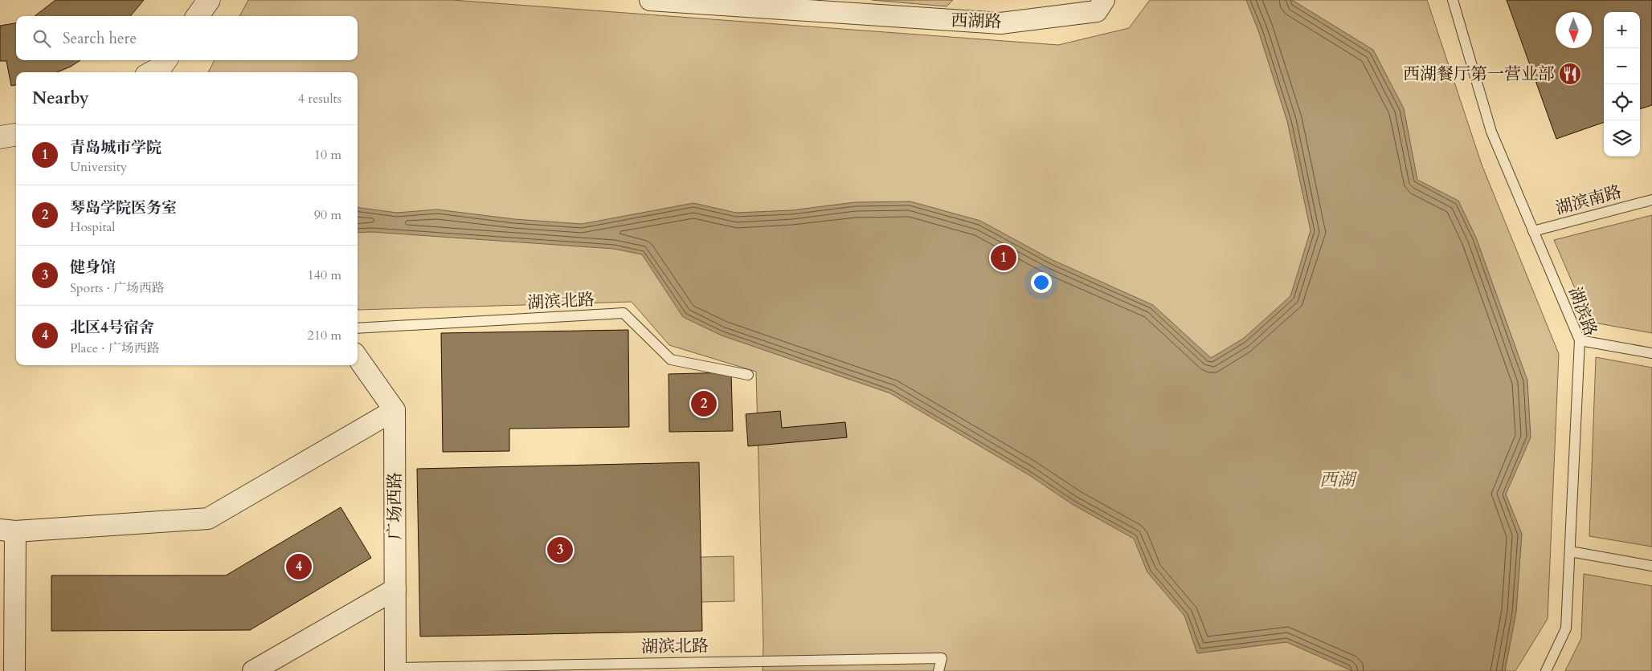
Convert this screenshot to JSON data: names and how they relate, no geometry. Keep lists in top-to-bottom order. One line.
{"streets":{"street":["西湖路","广场西路"],"lane":["湖滨南路","湖滨北路","湖滨路"]},"crossings":[["湖滨南路","湖滨路"],["湖滨北路","广场西路"]],"water":["西湖"],"places":{"restaurant":["西湖餐厅第一营业部"]},"north":"bottom","page":{"map_buttons":["+","−"],"search":"Search here","heading":["Nearby","4 results"],"list":[{"mark":"1","name":"青岛城市学院","note":"University","value":"10 m"},{"mark":"2","name":"琴岛学院医务室","note":"Hospital","value":"90 m"},{"mark":"3","name":"健身馆","note":"Sports · 广场西路","value":"140 m"},{"mark":"4","name":"北区4号宿舍","note":"Place · 广场西路","value":"210 m"}],"pins":["1","2","3","4"]}}
